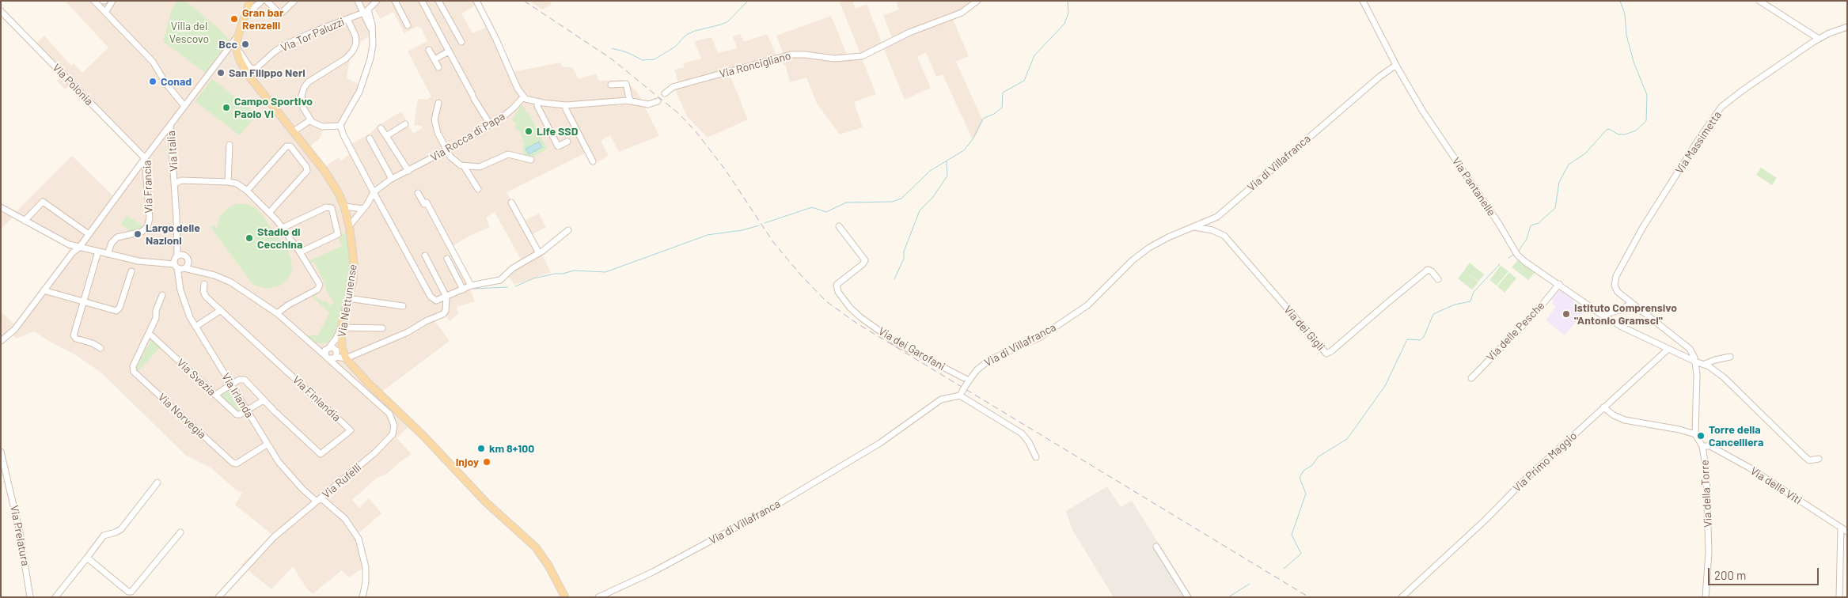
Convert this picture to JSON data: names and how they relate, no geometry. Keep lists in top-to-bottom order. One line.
{"streets":{"main road":["Via Nettunense"],"street":["Via Tor Paluzzi","Via Roncigliano","Via Polonia","Via Rocca di Papa","Via Massimetta","Via Italia","Via di Villafranca","Via Francia","Via Pantanelle","Via dei Gigli","Via delle Pesche","Via dei Garofani","Via Svezia","Via Irlanda","Via Finlandia","Via Norvegia","Via Primo Maggio","Via Rufelli","Via delle Viti","Via della Torre","Via Prelatura"]},"crossings":[["Via Tor Paluzzi","Via Nettunense"],["Via Polonia","Via Francia"],["Via Italia","Via Francia"],["Via Italia","Via Nettunense"],["Via Italia","Via Irlanda"],["Via di Villafranca","Via Pantanelle"],["Via di Villafranca","Via dei Gigli"],["Via di Villafranca","Via dei Garofani"],["Via Pantanelle","Via delle Pesche"],["Via Pantanelle","Via Primo Maggio"],["Via Svezia","Via Irlanda"],["Via Svezia","Via Norvegia"],["Via Irlanda","Via Finlandia"],["Via Irlanda","Via Norvegia"],["Via Irlanda","Via Rufelli"],["Via delle Viti","Via della Torre"]],"parks":["Villa del Vescovo"],"places":["Gran bar Renzelli","Bcc","San Filippo Neri","Conad","Campo Sportivo Paolo VI","Life SSD","Largo delle Nazioni","Stadio di Cecchina","Istituto Comprensivo \"Antonio Gramsci\"","Torre della Cancelliera","km 8+100","Injoy"],"scale_bar":"200 m"}
